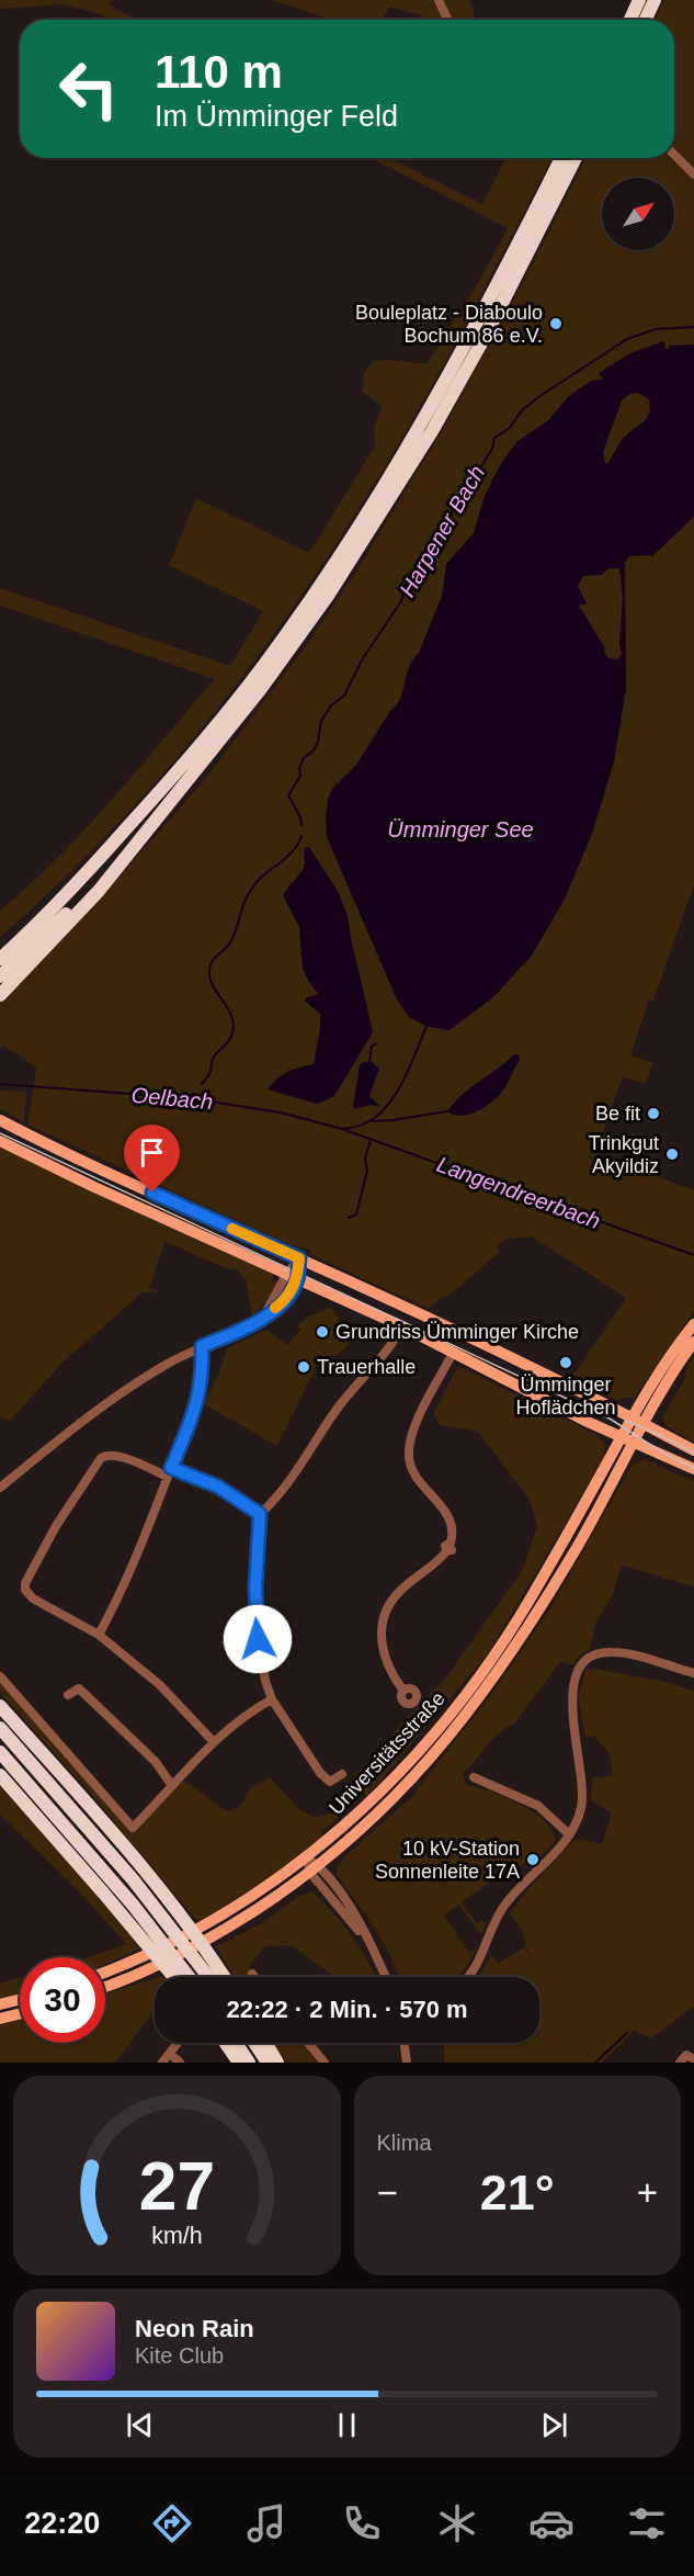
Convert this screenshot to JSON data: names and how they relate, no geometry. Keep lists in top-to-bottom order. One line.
{"streets":{"main road":["Universitätsstraße"]},"water":["Harpener Bach","Ümminger See","Oelbach","Langendreerbach"],"places":["Bouleplatz - Diaboulo Bochum 86 e.V.","Be fit","Trinkgut Akyildiz","Grundriss Ümminger Kirche","Ümminger Hoflädchen","Trauerhalle","10 kV-Station Sonnenleite 17A"],"north":"top right","page":{"turn":["110 m","Im Ümminger Feld"],"limit":"30","trip":"22:22 · 2 Min. · 570 m","tile":"Klima","heat":["−","21°","+"],"song":["Neon Rain","Kite Club"],"tabs":"22:20","gauge":["27","km/h"]}}
